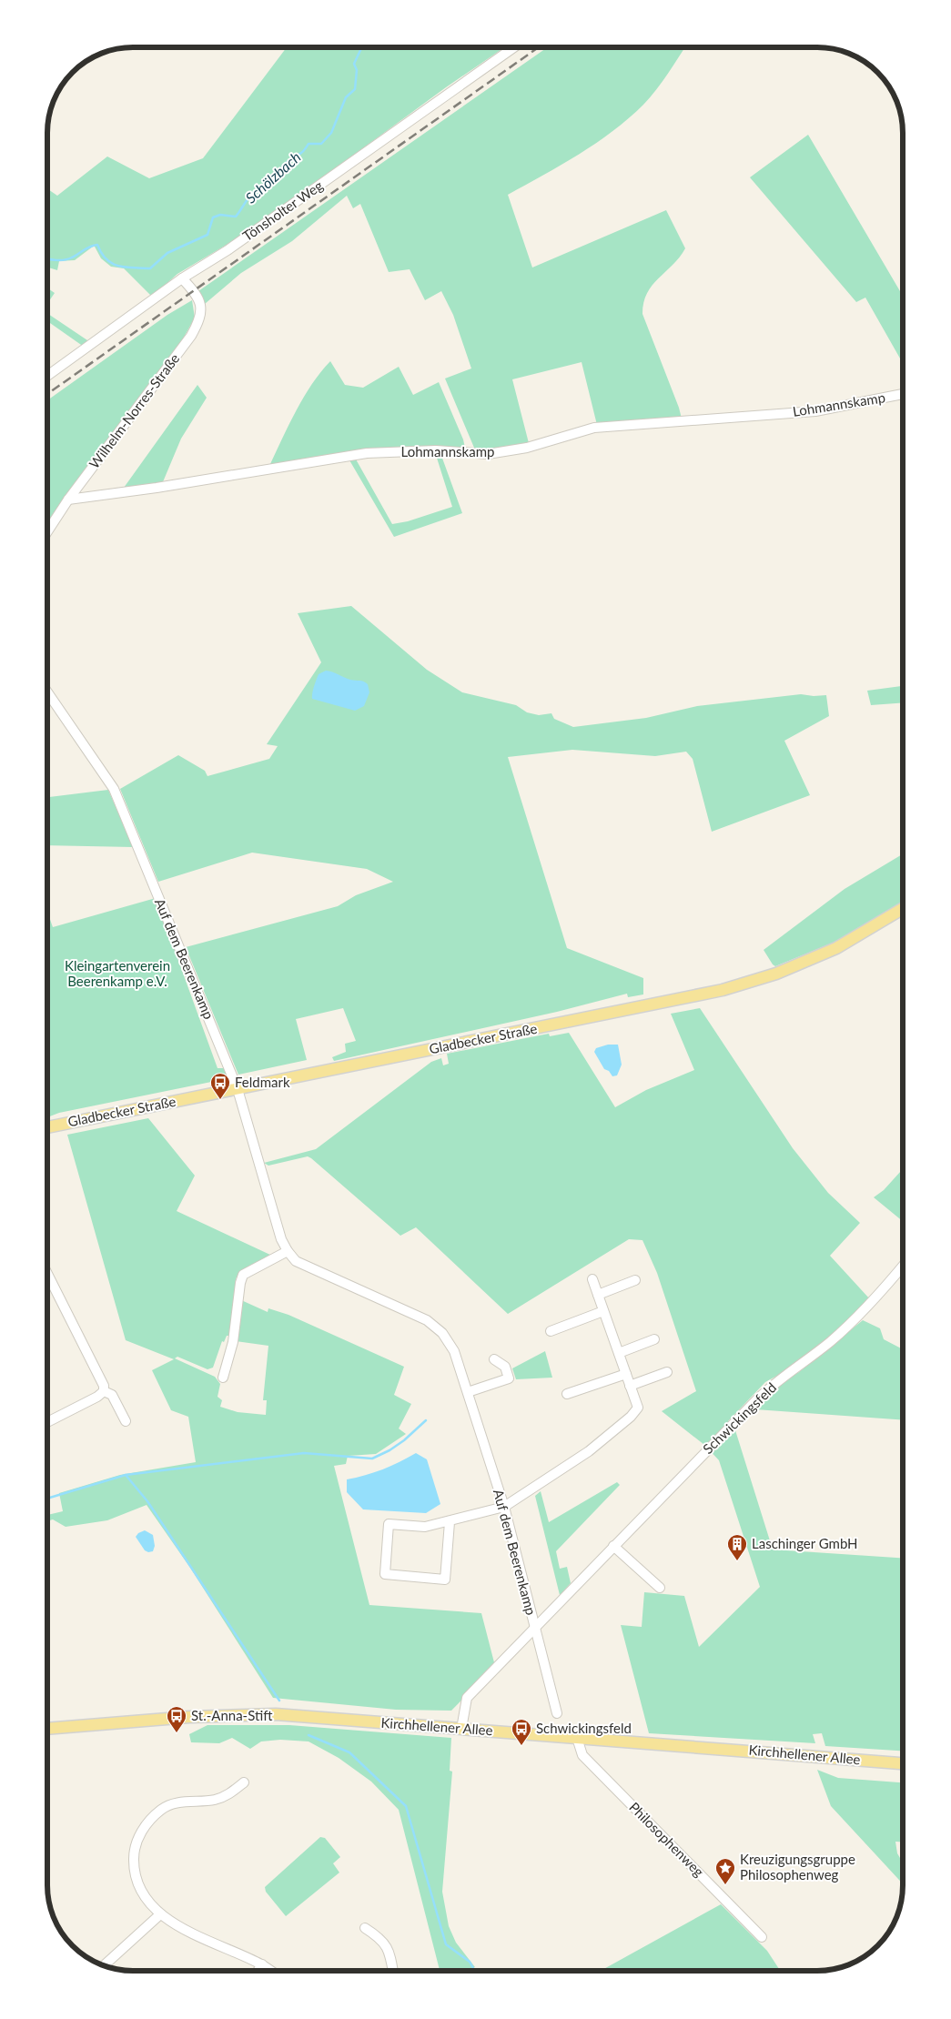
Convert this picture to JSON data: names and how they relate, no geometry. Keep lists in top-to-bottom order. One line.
{"streets":{"main road":["Gladbecker Straße","Kirchhellener Allee"],"street":["Tönsholter Weg","Lohmannskamp","Wilhelm-Norres-Straße","Auf dem Beerenkamp","Schwickingsfeld","Philosophenweg"]},"crossings":[["Tönsholter Weg","Wilhelm-Norres-Straße"],["Lohmannskamp","Wilhelm-Norres-Straße"],["Auf dem Beerenkamp","Gladbecker Straße"],["Auf dem Beerenkamp","Schwickingsfeld"],["Schwickingsfeld","Kirchhellener Allee"],["Kirchhellener Allee","Philosophenweg"]],"water":["Schölzbach"],"parks":["Kleingartenverein Beerenkamp e.V."],"places":{"bus stop":["Feldmark","St.-Anna-Stift","Schwickingsfeld"],"building":["Laschinger GmbH"],"place":["Kreuzigungsgruppe Philosophenweg"]}}
